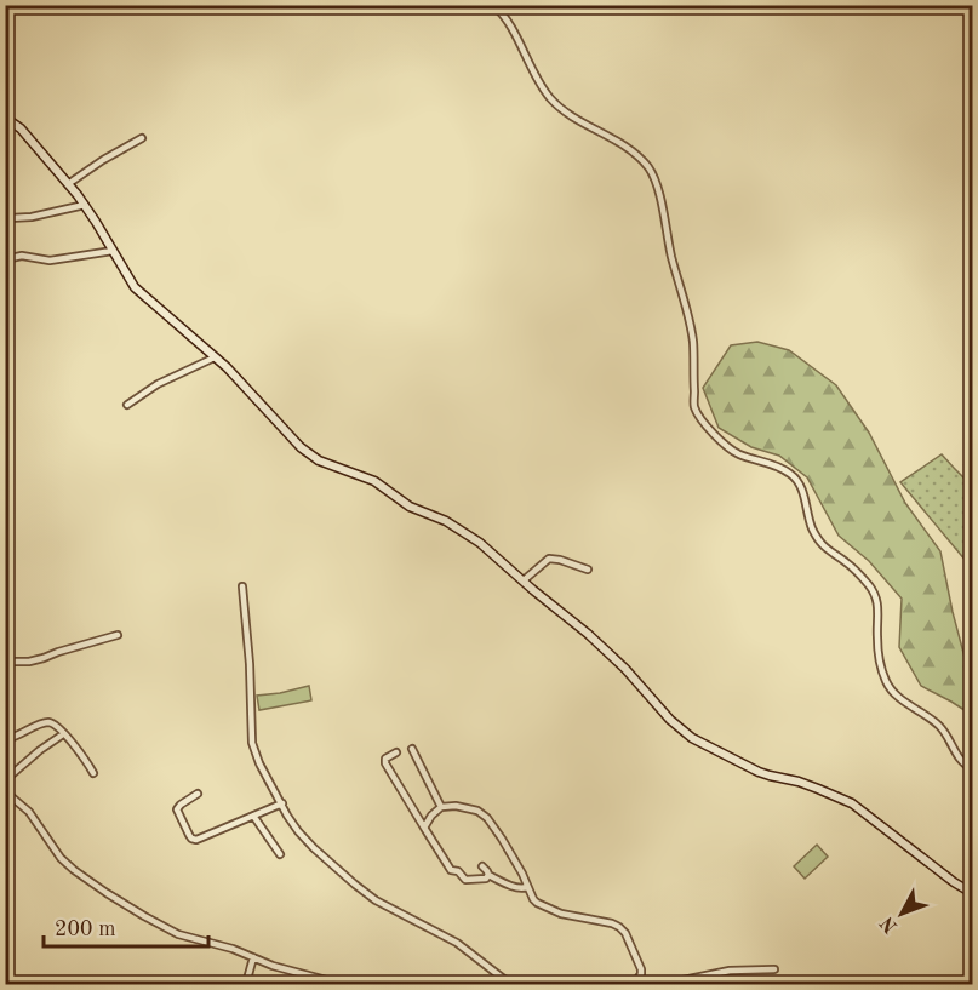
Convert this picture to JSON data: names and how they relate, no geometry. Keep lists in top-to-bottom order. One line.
{"scale_bar":"200 m","north":"bottom left"}
